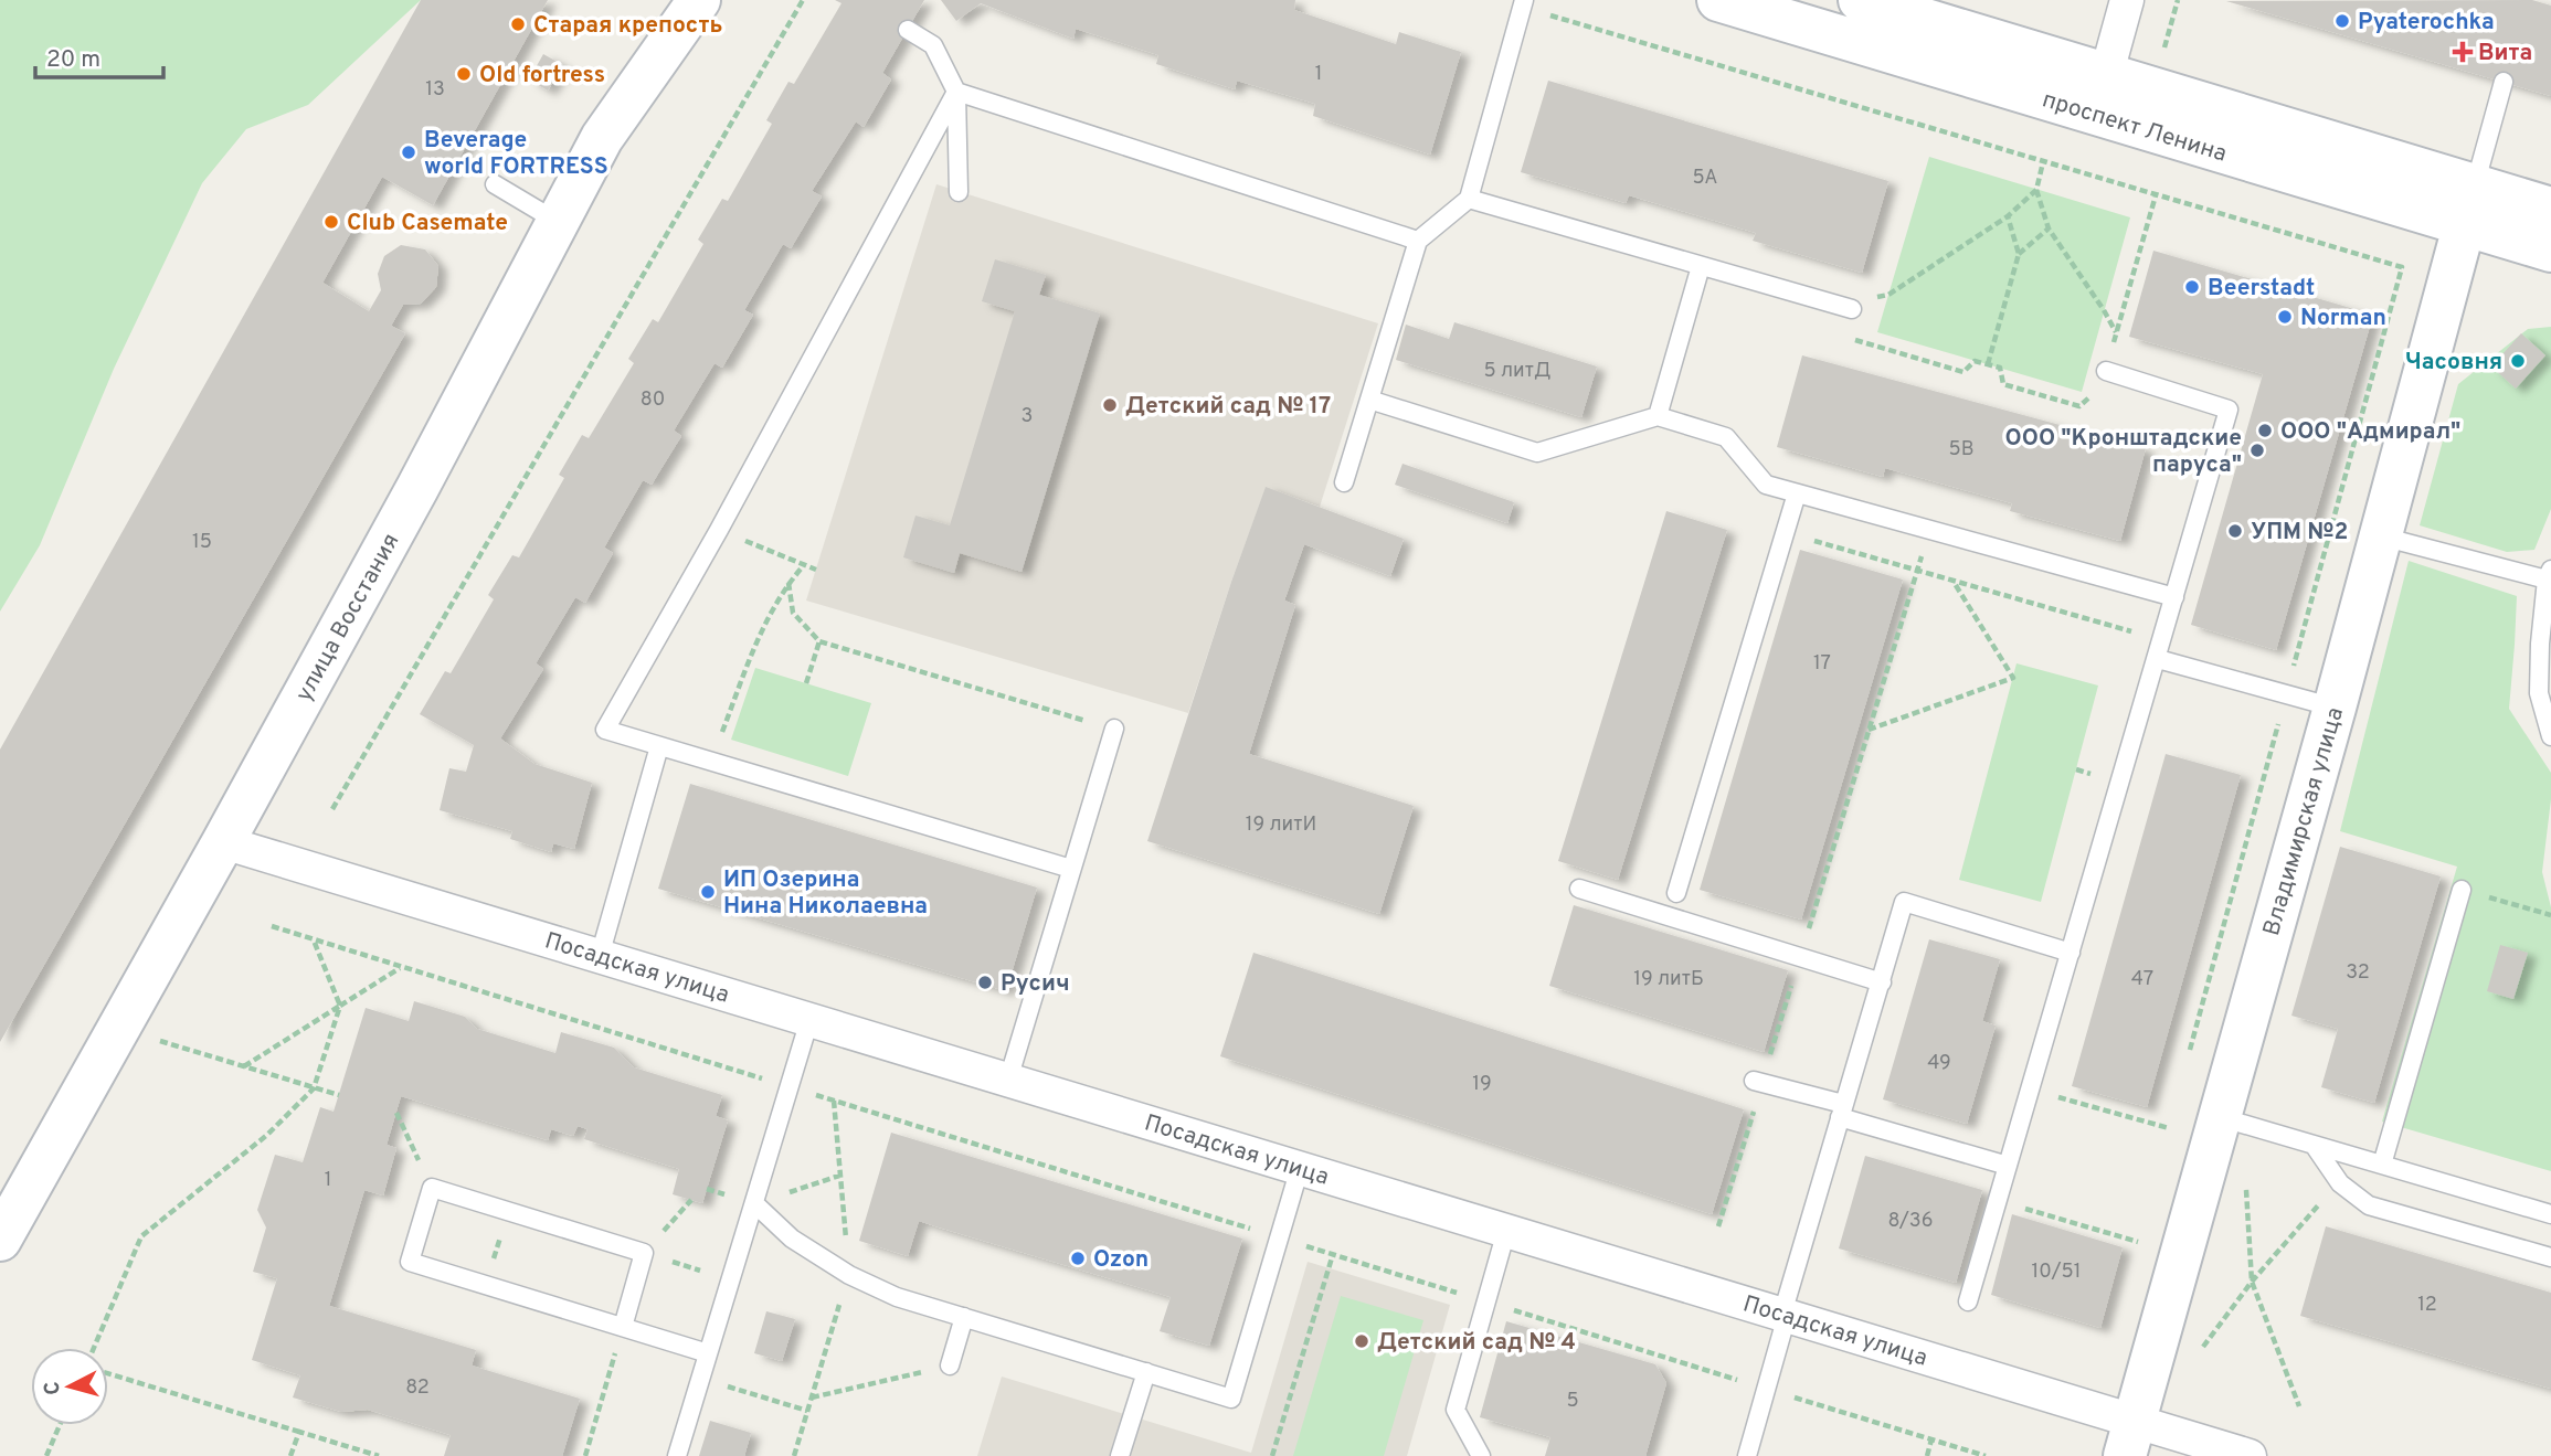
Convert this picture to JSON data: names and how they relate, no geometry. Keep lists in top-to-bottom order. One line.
{"streets":{"main road":["проспект Ленина","улица Восстания","Владимирская улица"],"street":["Посадская улица"]},"crossings":[["проспект Ленина","Владимирская улица"],["улица Восстания","Посадская улица"],["Владимирская улица","Посадская улица"]],"places":{"other":["Pyaterochka","Старая крепость","Old fortress","Beverage world FORTRESS","Club Casemate","Beerstadt","Norman","Часовня","Детский сад № 17","ООО \"Адмирал\"","ООО \"Кронштадские паруса\"","УПМ №2","ИП Озерина Нина Николаевна","Русич","Ozon","Детский сад № 4"],"health":["Вита"]},"house_numbers":["1","13","5А","5 литД","80","3","5В","15","17","19 литИ","32","19 литБ","47","49","19","1","8/36","10/51","12","82","5"],"scale_bar":"20 m","north":"left"}
